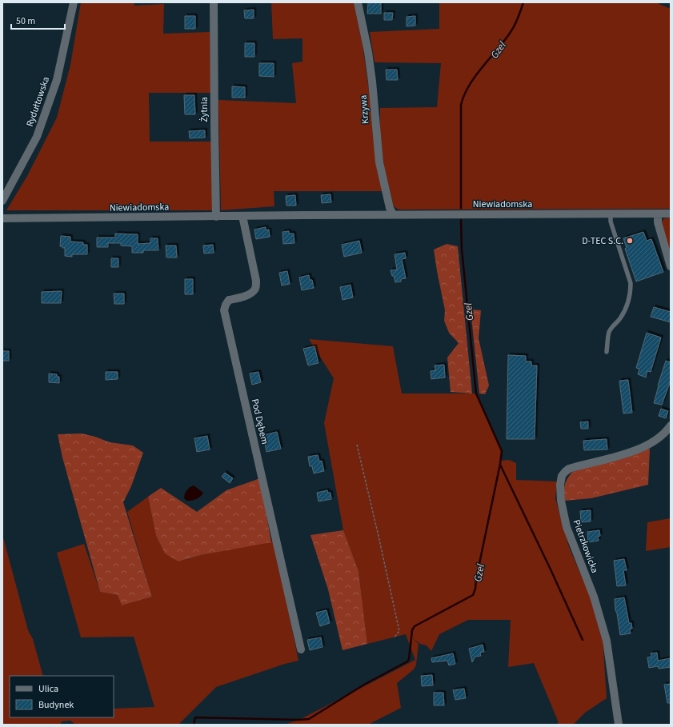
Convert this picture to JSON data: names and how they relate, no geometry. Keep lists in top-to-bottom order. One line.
{"streets":{"street":["Rydułtowska","Żytnia","Krzywa","Niewiadomska","Pod Dębem","Pietrzkowicka"]},"crossings":[["Żytnia","Niewiadomska"],["Krzywa","Niewiadomska"],["Niewiadomska","Pod Dębem"]],"water":["Gzel"],"places":["D-TEC S.C."],"legend":["Ulica","Budynek"],"scale_bar":"50 m"}
